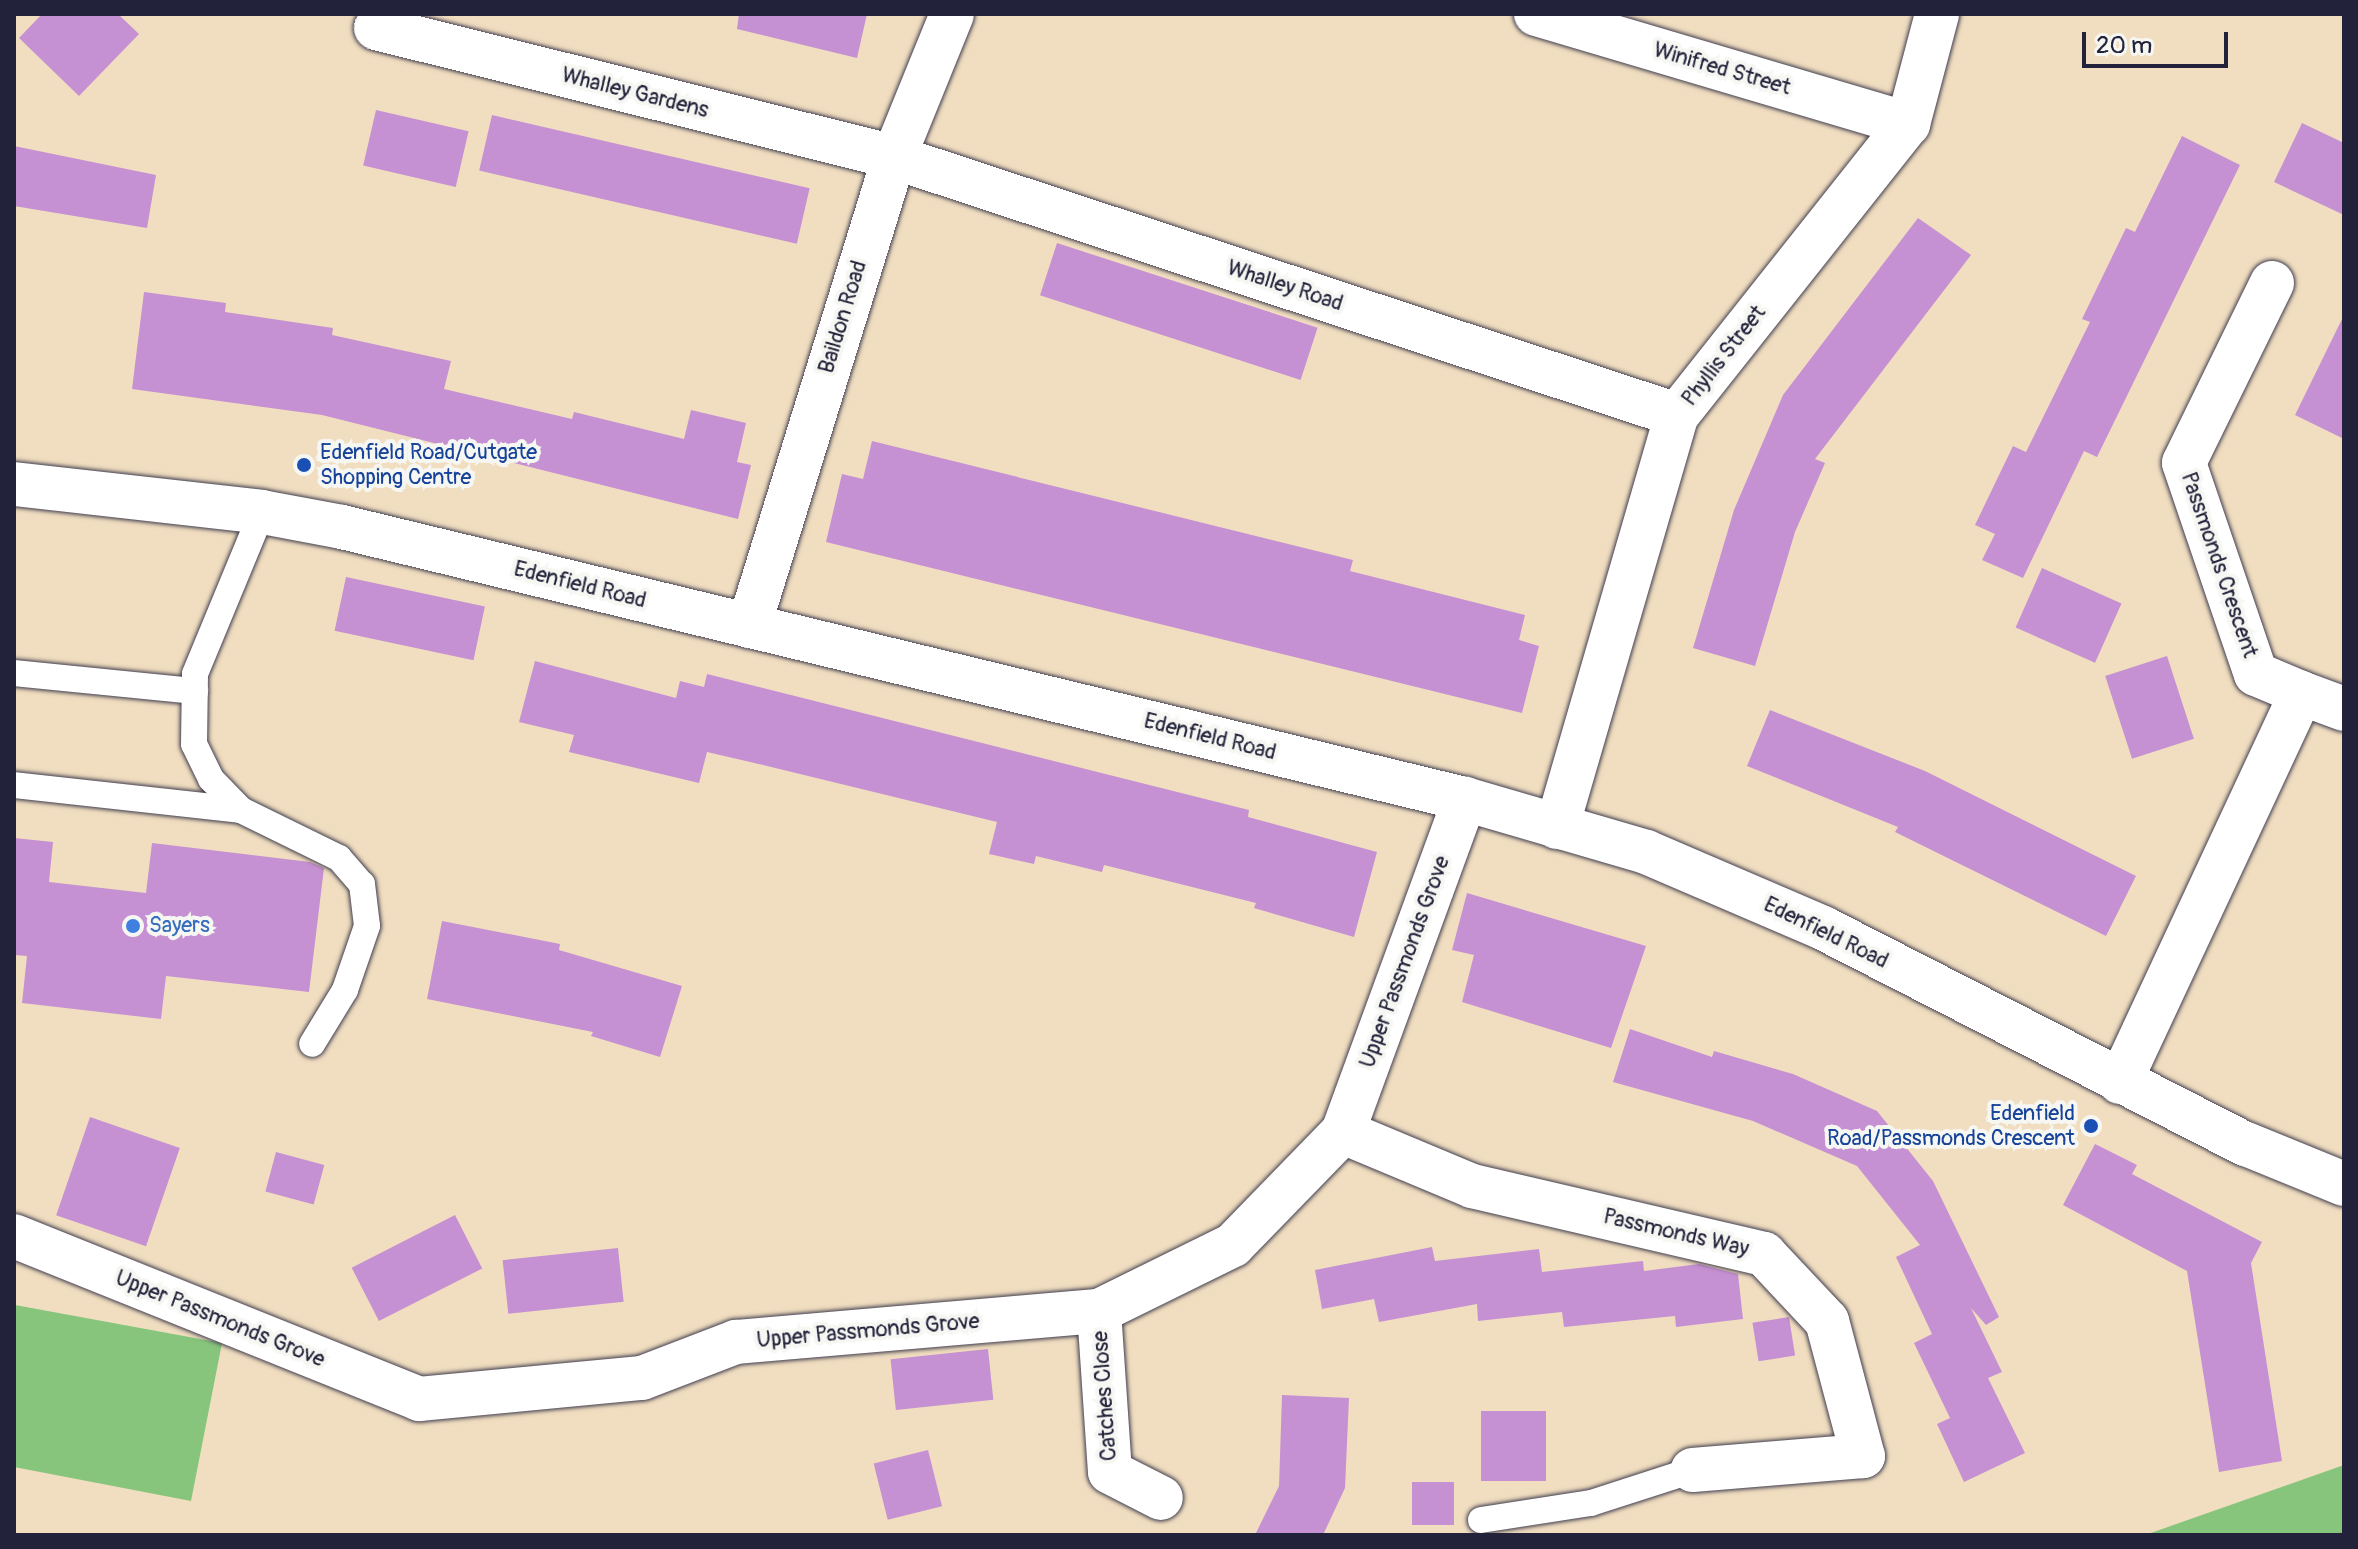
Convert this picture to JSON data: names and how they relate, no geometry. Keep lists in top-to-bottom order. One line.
{"streets":{"street":["Winifred Street","Whalley Gardens","Whalley Road","Baildon Road","Phyllis Street","Passmonds Crescent","Edenfield Road","Upper Passmonds Grove","Passmonds Way","Catches Close"]},"crossings":[["Winifred Street","Phyllis Street"],["Whalley Gardens","Whalley Road"],["Whalley Gardens","Baildon Road"],["Whalley Road","Baildon Road"],["Whalley Road","Phyllis Street"],["Baildon Road","Edenfield Road"],["Phyllis Street","Edenfield Road"],["Edenfield Road","Upper Passmonds Grove"],["Upper Passmonds Grove","Passmonds Way"],["Upper Passmonds Grove","Catches Close"]],"places":["Edenfield Road/Cutgate Shopping Centre","Sayers","Edenfield Road/Passmonds Crescent"],"scale_bar":"20 m"}
